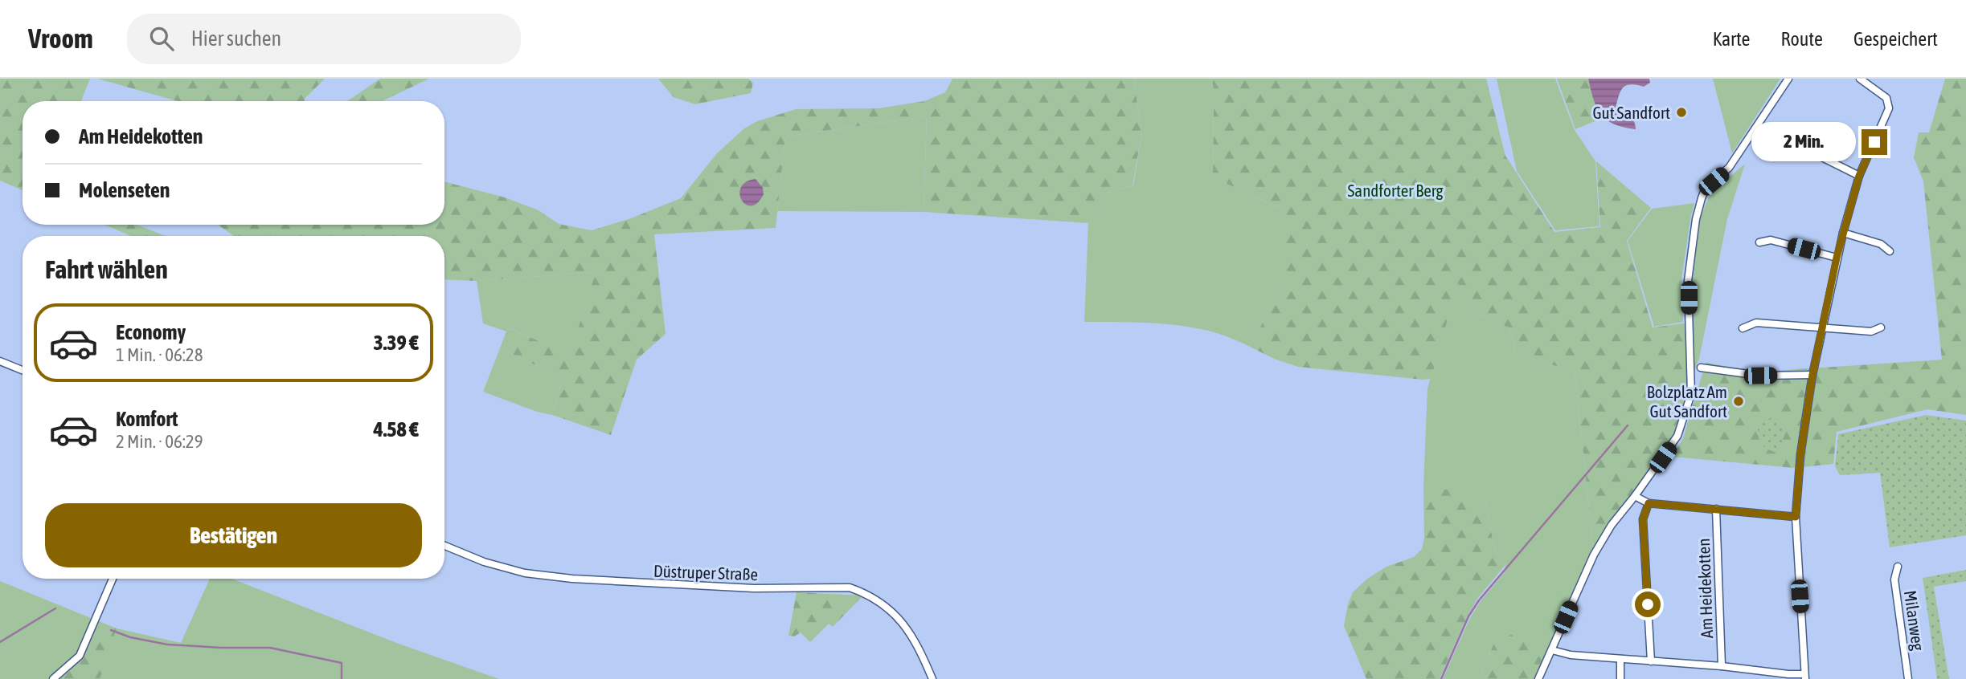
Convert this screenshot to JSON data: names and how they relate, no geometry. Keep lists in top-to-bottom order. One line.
{"streets":{"street":["Düstruper Straße","Am Heidekotten","Milanweg"]},"parks":["Sandforter Berg"],"places":["Gut Sandfort","Bolzplatz Am Gut Sandfort"],"page":{"header":"Vroom","search":"Hier suchen","nav":["Karte","Route","Gespeichert"],"banner":["Am Heidekotten","Molenseten"],"bubble":"2 Min.","heading":"Fahrt wählen","list":[{"name":"Economy","note":"1 Min. · 06:28","value":"3.39 €"},{"name":"Komfort","note":"2 Min. · 06:29","value":"4.58 €"}],"buttons":"Bestätigen"}}
